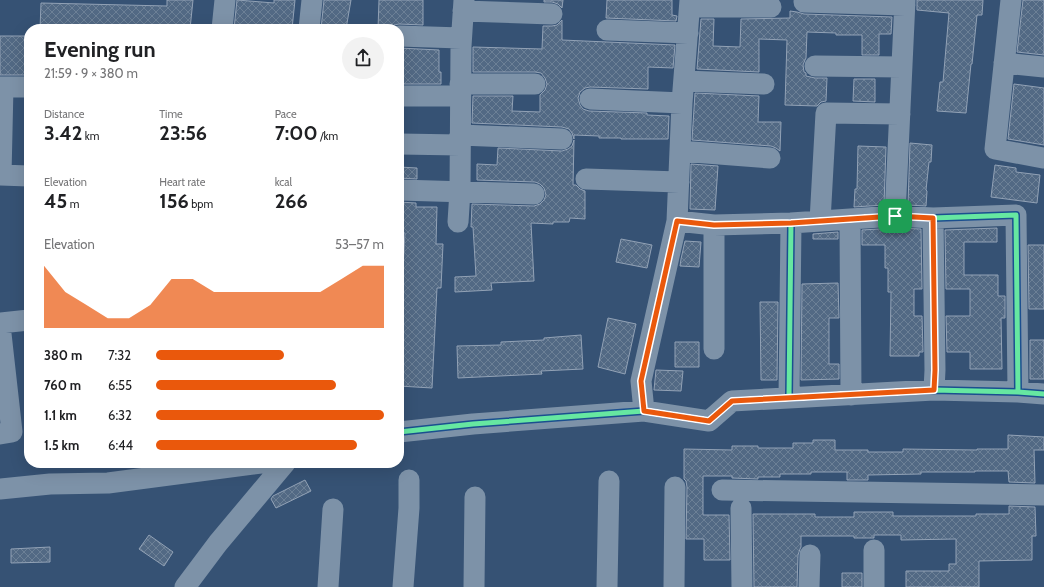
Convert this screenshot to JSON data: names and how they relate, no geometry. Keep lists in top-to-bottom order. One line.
{"page":{"heading":["Evening run","21:59 · 9 × 380 m"],"stats":[["Distance","3.42 km"],["Time","23:56"],["Pace","7:00 /km"],["Elevation","45 m"],["Heart rate","156 bpm"],["kcal","266"]],"chart":["Elevation","53–57 m"],"list":[{"name":"380 m","note":"7:32"},{"name":"760 m","note":"6:55"},{"name":"1.1 km","note":"6:32"},{"name":"1.5 km","note":"6:44"}]}}
